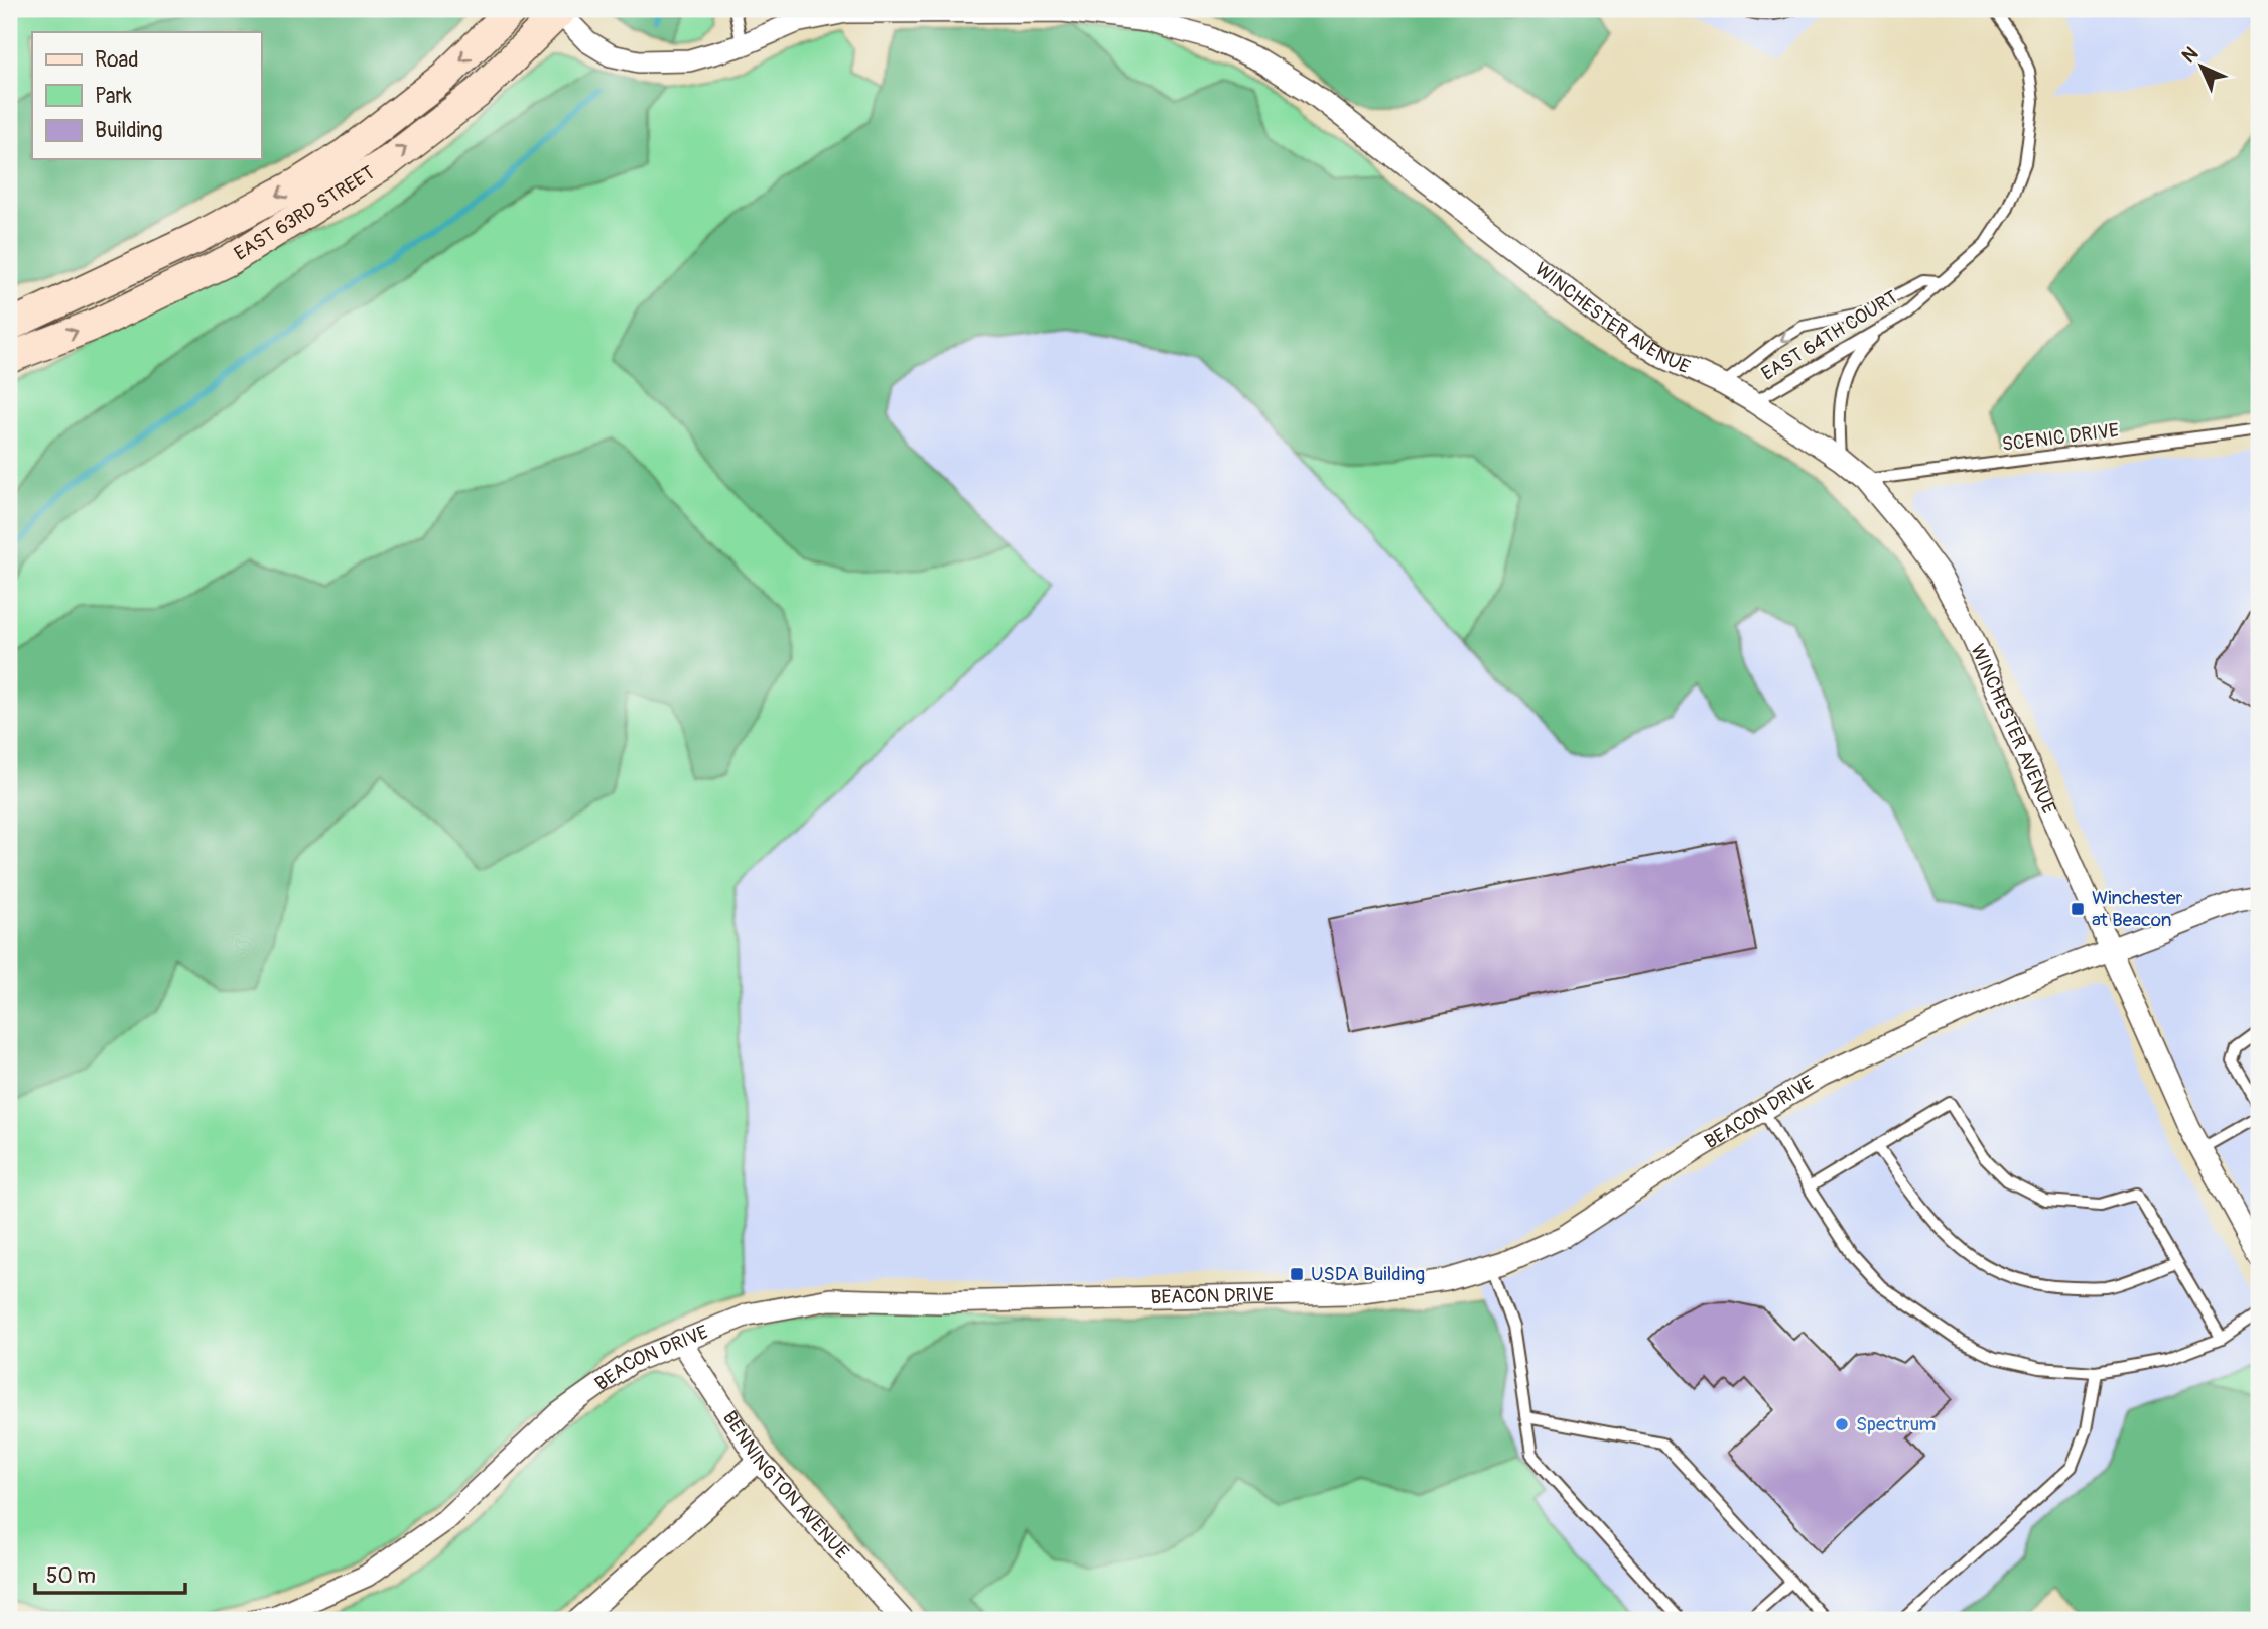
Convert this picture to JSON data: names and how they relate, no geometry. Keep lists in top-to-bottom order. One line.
{"streets":{"main road":["EAST 63RD STREET"],"street":["WINCHESTER AVENUE","BEACON DRIVE","BENNINGTON AVENUE"],"lane":["EAST 64TH COURT","SCENIC DRIVE"]},"crossings":[["EAST 63RD STREET","WINCHESTER AVENUE"],["WINCHESTER AVENUE","EAST 64TH COURT"],["WINCHESTER AVENUE","SCENIC DRIVE"],["WINCHESTER AVENUE","BEACON DRIVE"],["BEACON DRIVE","BENNINGTON AVENUE"]],"places":{"transit":["Winchester at Beacon","USDA Building"],"other":["Spectrum"]},"legend":["Road","Park","Building"],"scale_bar":"50 m","north":"top left"}
